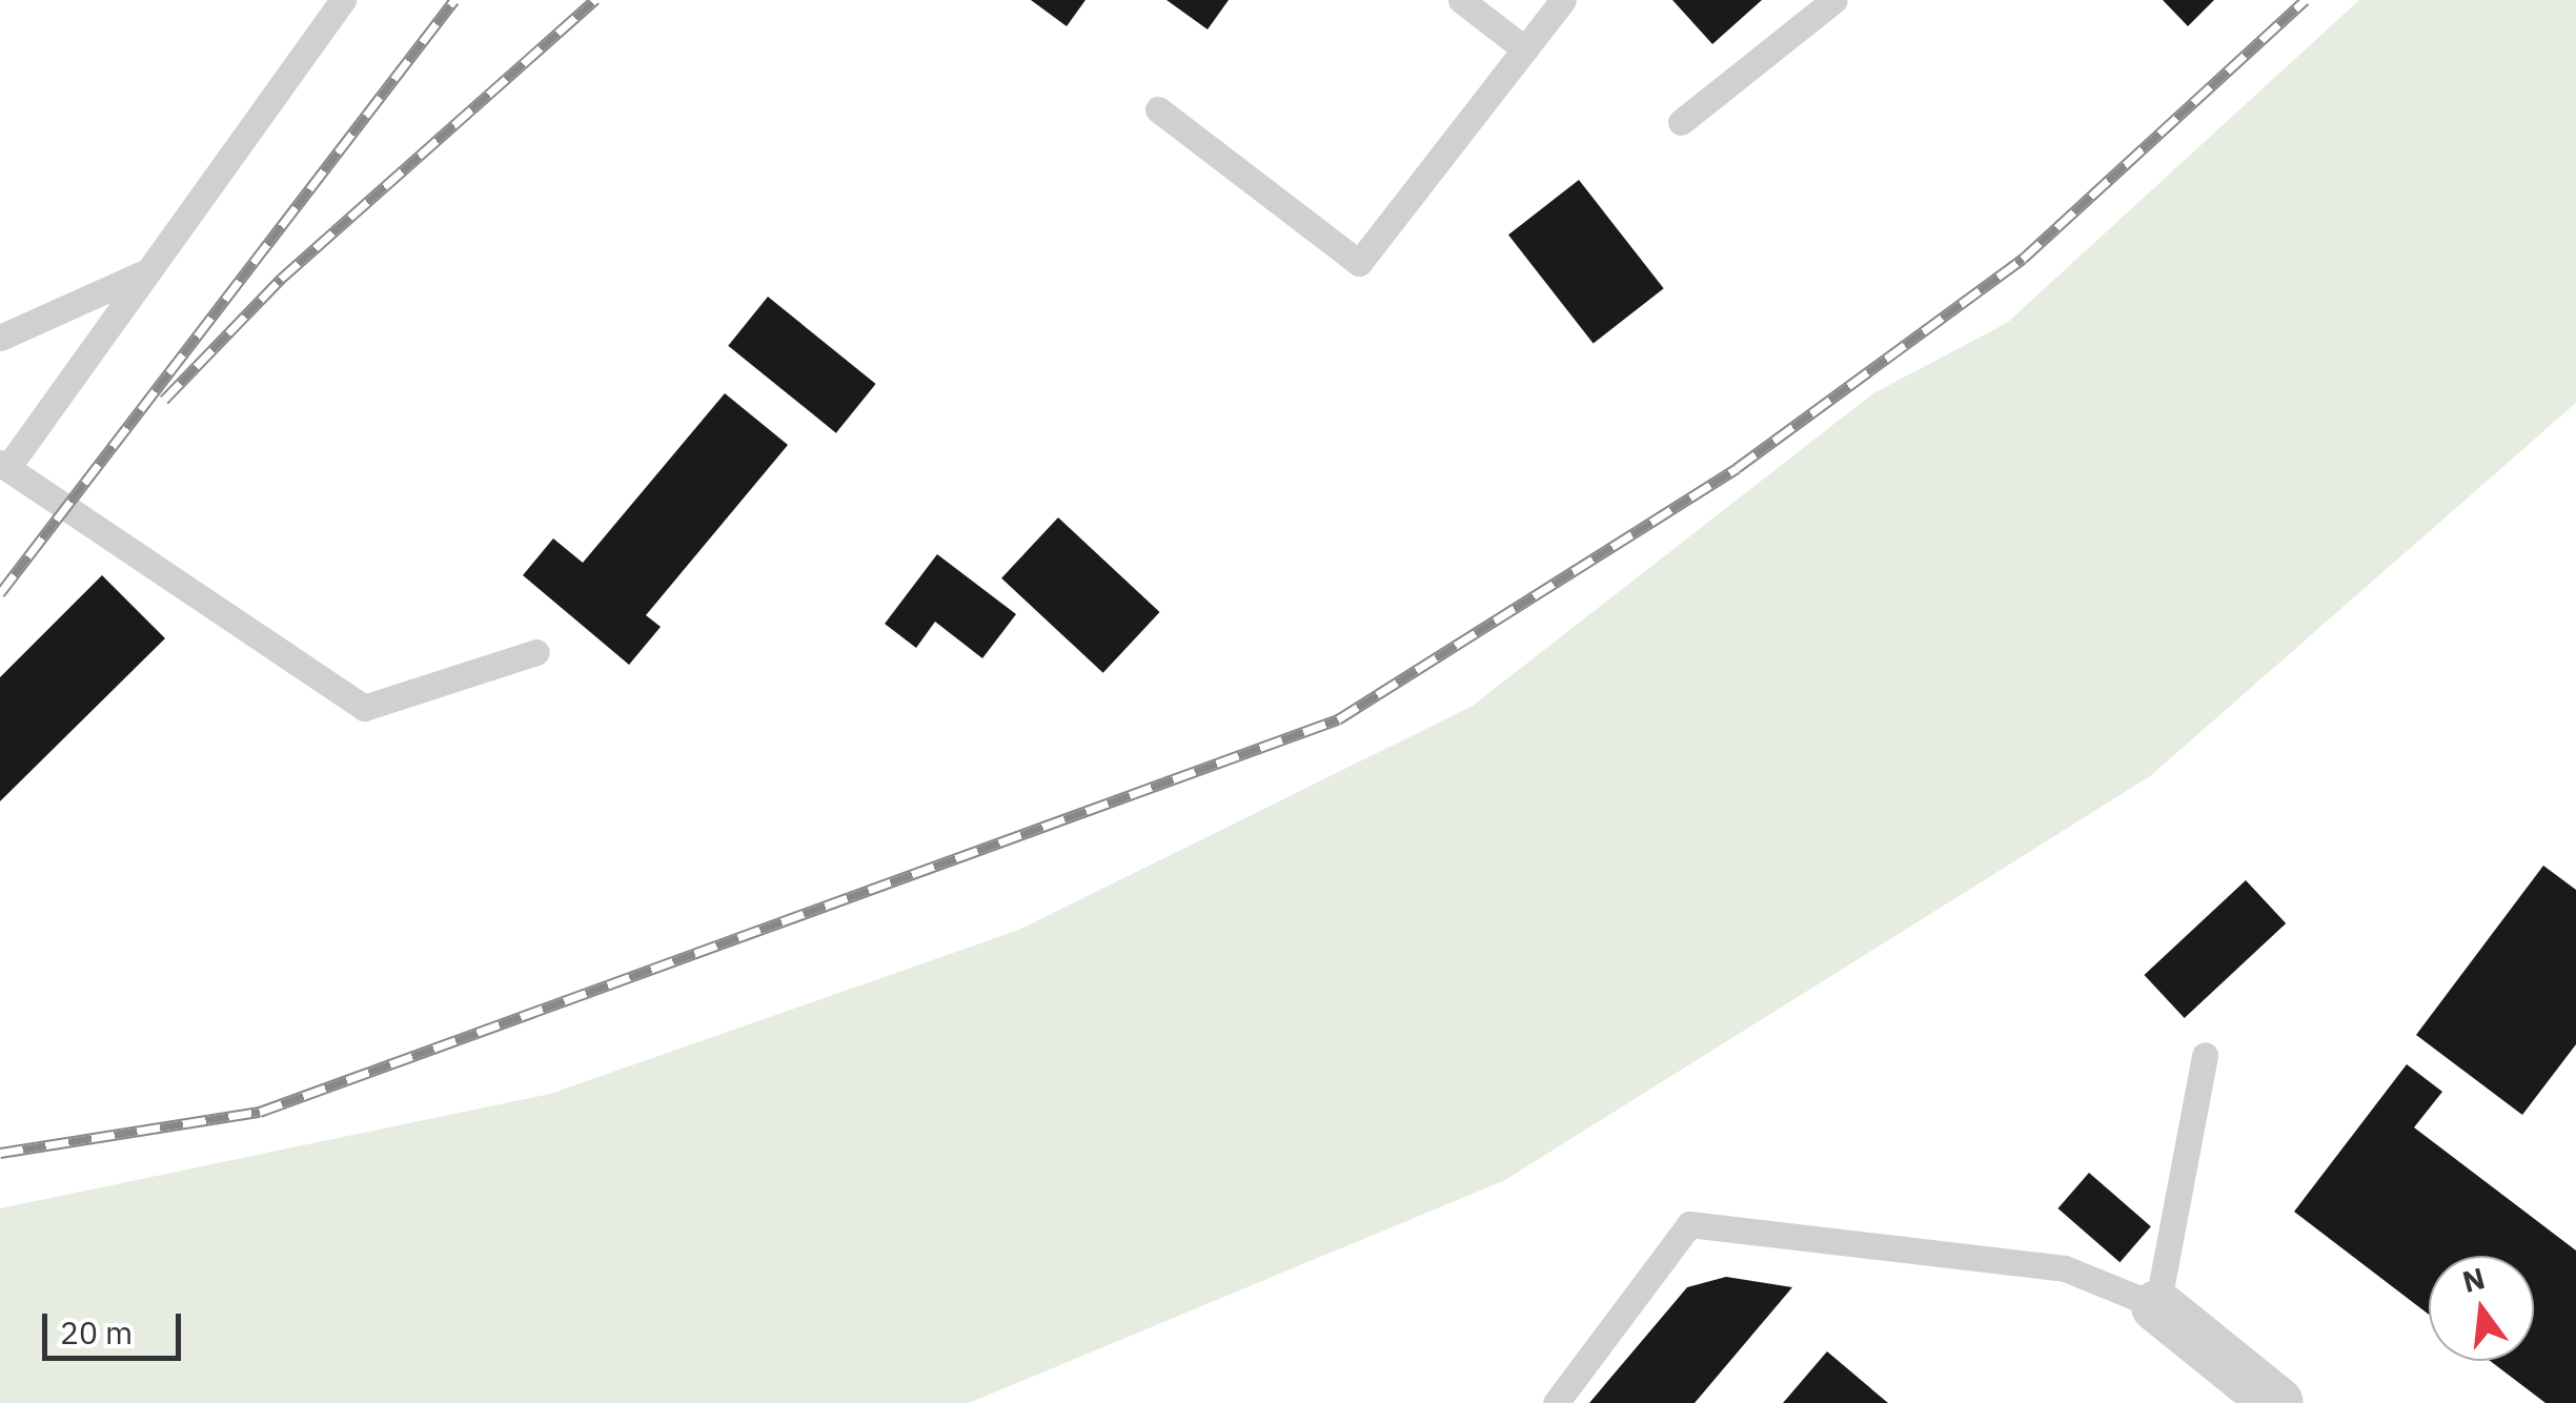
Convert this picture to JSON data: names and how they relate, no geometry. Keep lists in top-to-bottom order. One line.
{"scale_bar":"20 m","north":"top"}
